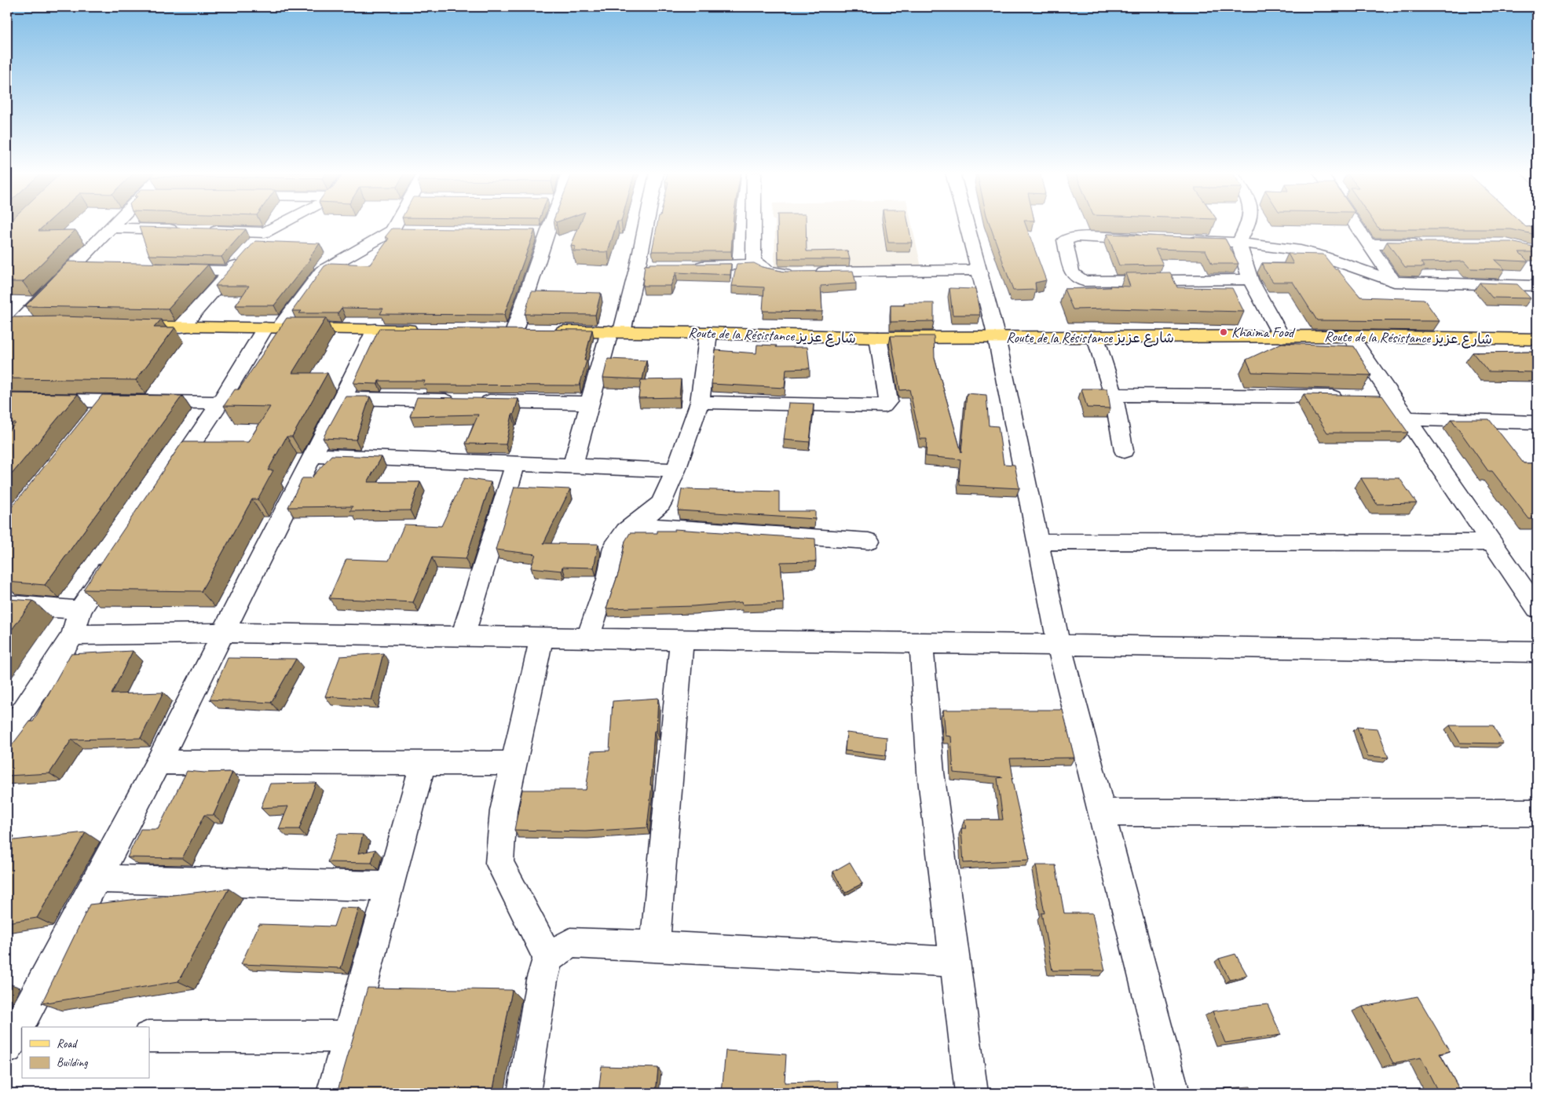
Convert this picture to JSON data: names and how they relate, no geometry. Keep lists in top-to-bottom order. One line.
{"streets":{"main road":["Route de la Résistance شارع عزيز"]},"places":["Khaima Food"],"legend":["Road","Building"]}
